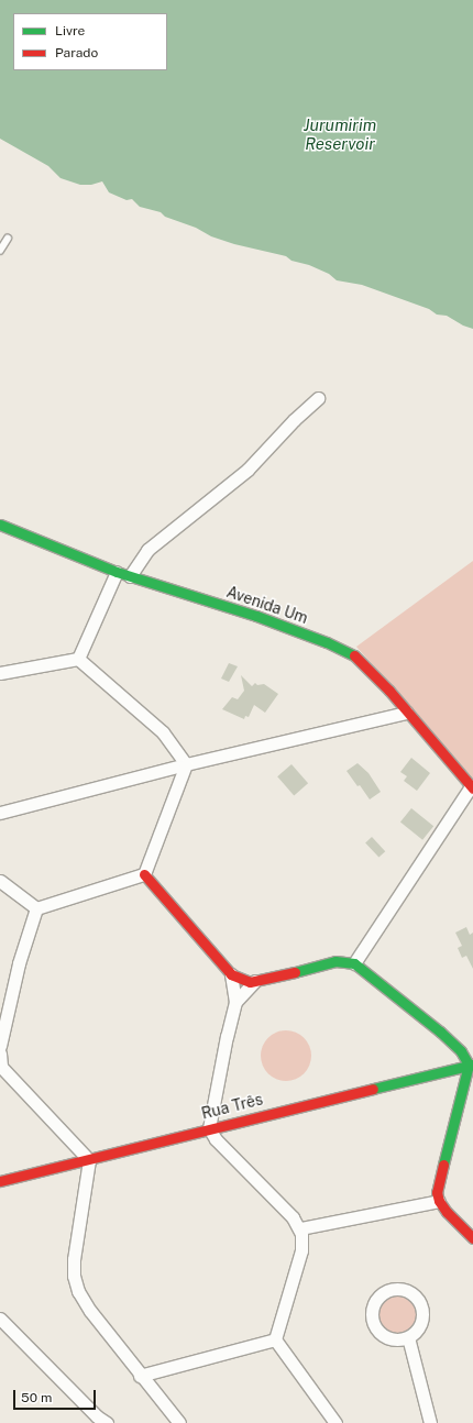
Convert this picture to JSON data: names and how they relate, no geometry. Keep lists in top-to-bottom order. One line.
{"streets":{"street":["Avenida Um","Rua Três"]},"water":["Jurumirim Reservoir"],"legend":["Livre","Parado"],"scale_bar":"50 m"}
